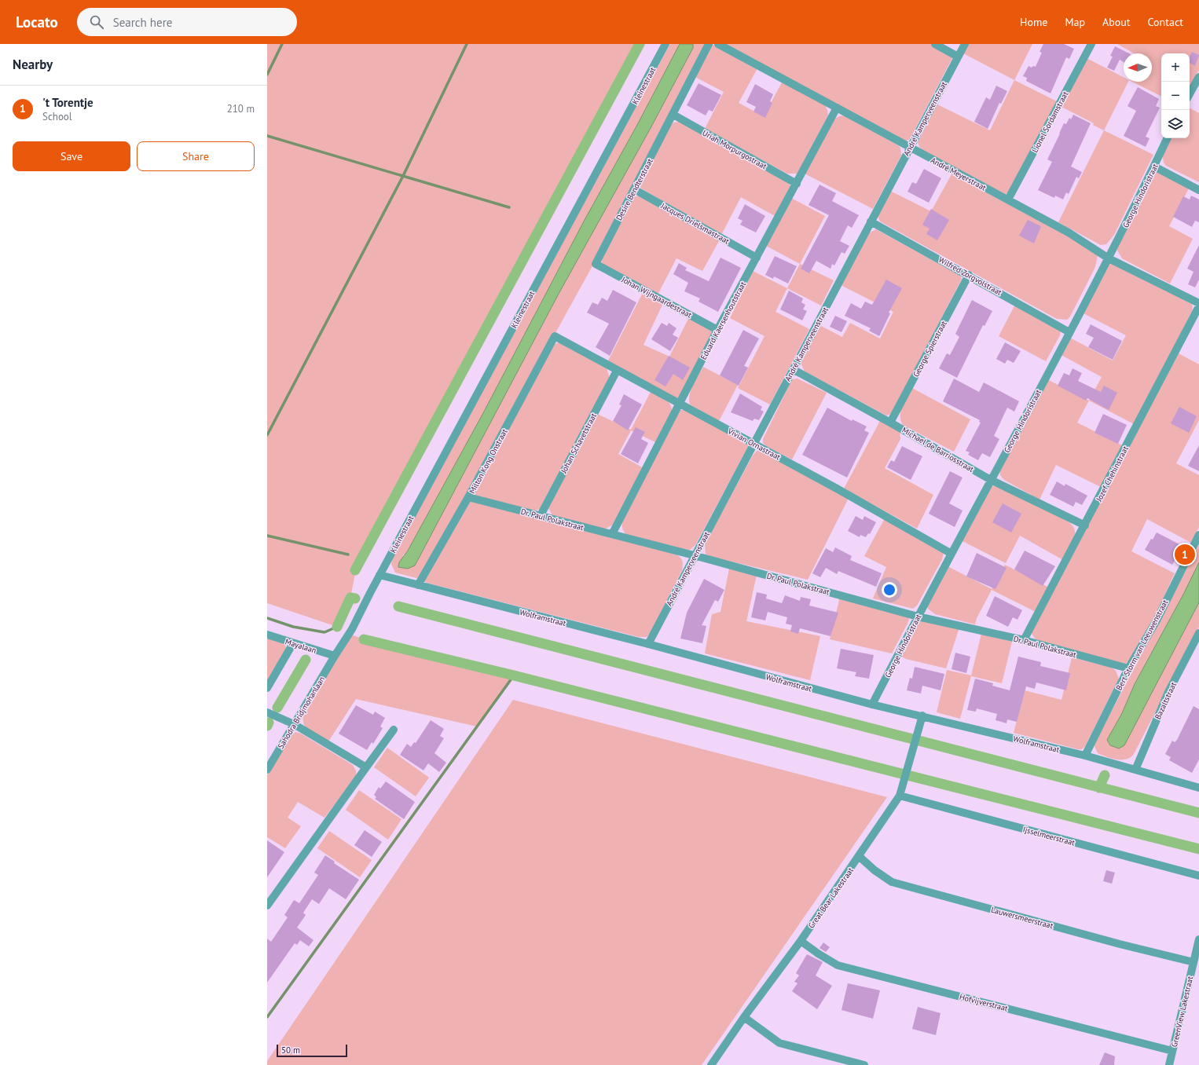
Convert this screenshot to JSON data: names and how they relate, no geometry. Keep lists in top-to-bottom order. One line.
{"streets":{"street":["Kleinestraat","André Kamperveenstraat","Lionel Sordamstraat","Uriah Morpurgostraat","André Meyerstraat","Desire Bendterstraat","George Hindoristraat","Jacques Drielsmastraat","Wilfred Zorgvolstraat","Johan Wijngaardestraat","Eduard Kaersenhoutstraat","George Spierstraat","Johan Schavetstraat","Vivian Ornastraat","Michael de Barriosstraat","Milton Kong Onstraat","Jozef Chehinstraat","Dr. Paul Polakstraat","Wolframstraat","Bert Storm van Leeuwenstraat","Mayalaan","Bazaltstraat","Sahodra Bridjmohanlaan","Ijsselmeerstraat","Great Bear Lakestraat","Lauwersmeerstraat","Hofvijverstraat","GreenView Lakestraat"]},"crossings":[["Kleinestraat","Wolframstraat"],["Kleinestraat","Mayalaan"],["Kleinestraat","Sahodra Bridjmohanlaan"],["André Kamperveenstraat","André Meyerstraat"],["André Kamperveenstraat","Wilfred Zorgvolstraat"],["André Kamperveenstraat","Vivian Ornastraat"],["André Kamperveenstraat","Michael de Barriosstraat"],["André Kamperveenstraat","Dr. Paul Polakstraat"],["André Kamperveenstraat","Wolframstraat"],["Lionel Sordamstraat","André Meyerstraat"],["Uriah Morpurgostraat","Desire Bendterstraat"],["Uriah Morpurgostraat","Eduard Kaersenhoutstraat"],["André Meyerstraat","George Hindoristraat"],["André Meyerstraat","Eduard Kaersenhoutstraat"],["Desire Bendterstraat","Jacques Drielsmastraat"],["Desire Bendterstraat","Johan Wijngaardestraat"],["George Hindoristraat","Wilfred Zorgvolstraat"],["George Hindoristraat","Vivian Ornastraat"],["George Hindoristraat","Michael de Barriosstraat"],["George Hindoristraat","Dr. Paul Polakstraat"],["George Hindoristraat","Wolframstraat"],["Jacques Drielsmastraat","Eduard Kaersenhoutstraat"],["Wilfred Zorgvolstraat","George Spierstraat"],["Johan Wijngaardestraat","Eduard Kaersenhoutstraat"],["Eduard Kaersenhoutstraat","Vivian Ornastraat"],["Eduard Kaersenhoutstraat","Dr. Paul Polakstraat"],["George Spierstraat","Michael de Barriosstraat"],["Johan Schavetstraat","Vivian Ornastraat"],["Johan Schavetstraat","Dr. Paul Polakstraat"],["Vivian Ornastraat","Milton Kong Onstraat"],["Michael de Barriosstraat","Jozef Chehinstraat"],["Milton Kong Onstraat","Dr. Paul Polakstraat"],["Milton Kong Onstraat","Wolframstraat"],["Jozef Chehinstraat","Dr. Paul Polakstraat"],["Dr. Paul Polakstraat","Bert Storm van Leeuwenstraat"],["Wolframstraat","Bert Storm van Leeuwenstraat"],["Wolframstraat","Bazaltstraat"],["Wolframstraat","Great Bear Lakestraat"],["Mayalaan","Sahodra Bridjmohanlaan"],["Ijsselmeerstraat","Great Bear Lakestraat"],["Great Bear Lakestraat","Lauwersmeerstraat"],["Great Bear Lakestraat","Hofvijverstraat"],["Lauwersmeerstraat","GreenView Lakestraat"],["Hofvijverstraat","GreenView Lakestraat"]],"scale_bar":"50 m","north":"left","page":{"header":"Locato","search":"Search here","nav":["Home","Map","About","Contact"],"heading":"Nearby","map_buttons":["+","−"],"list":[{"mark":"1","name":"'t Torentje","note":"School","value":"210 m"}],"buttons":["Save","Share"],"pins":"1","scale":"50 m"}}
